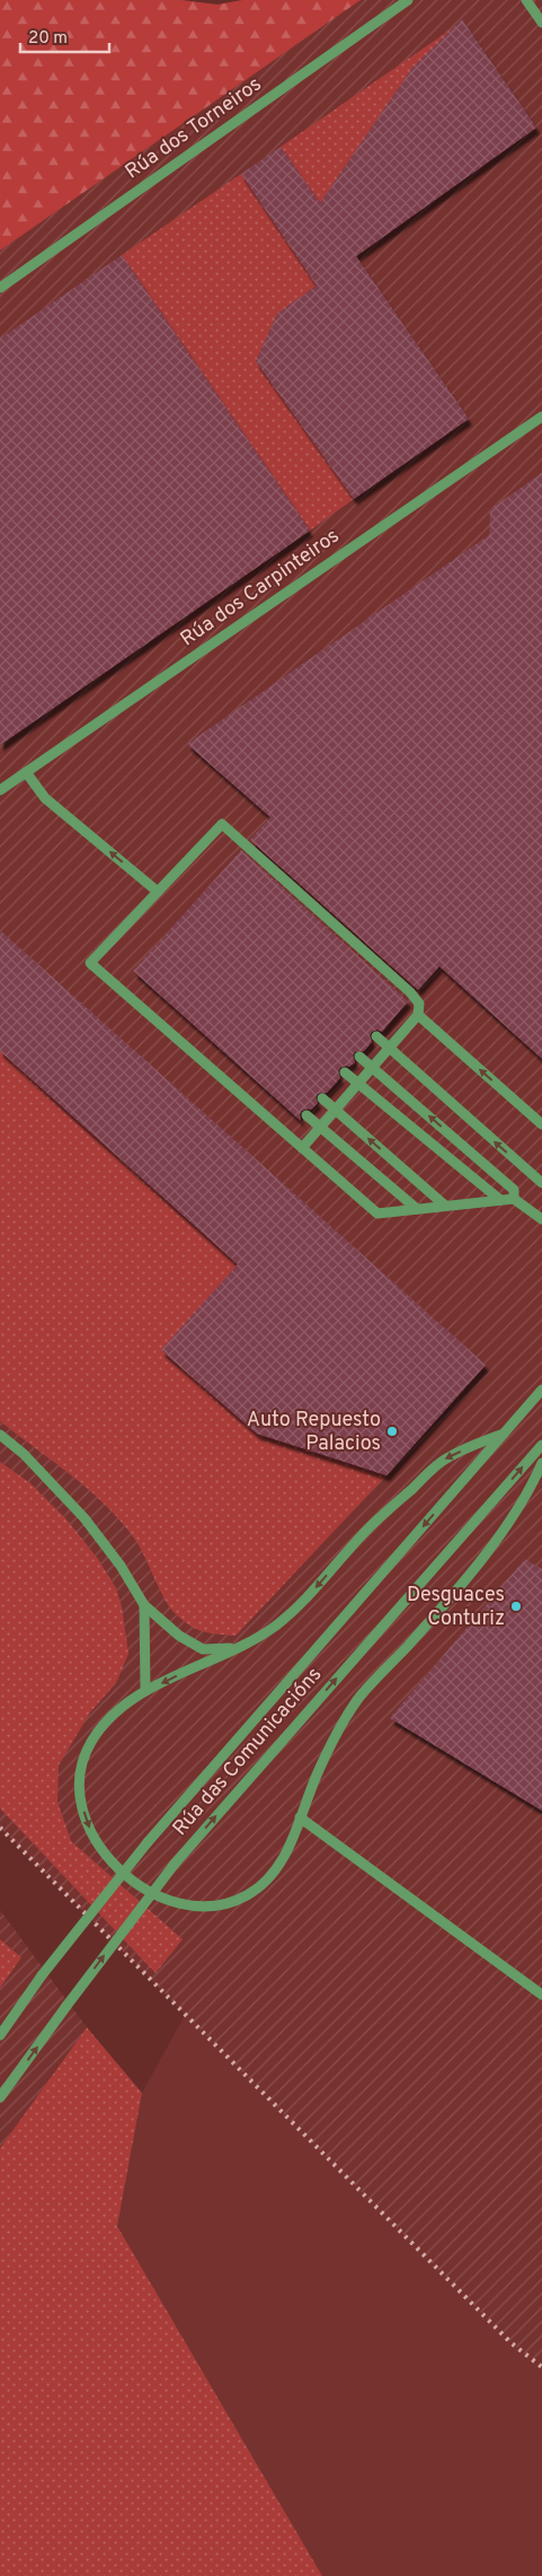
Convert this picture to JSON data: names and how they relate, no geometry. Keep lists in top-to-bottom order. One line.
{"streets":{"street":["Rúa dos Torneiros","Rúa dos Carpinteiros","Rúa das Comunicacións"]},"places":["Auto Repuesto Palacios","Desguaces Conturiz"],"scale_bar":"20 m"}
